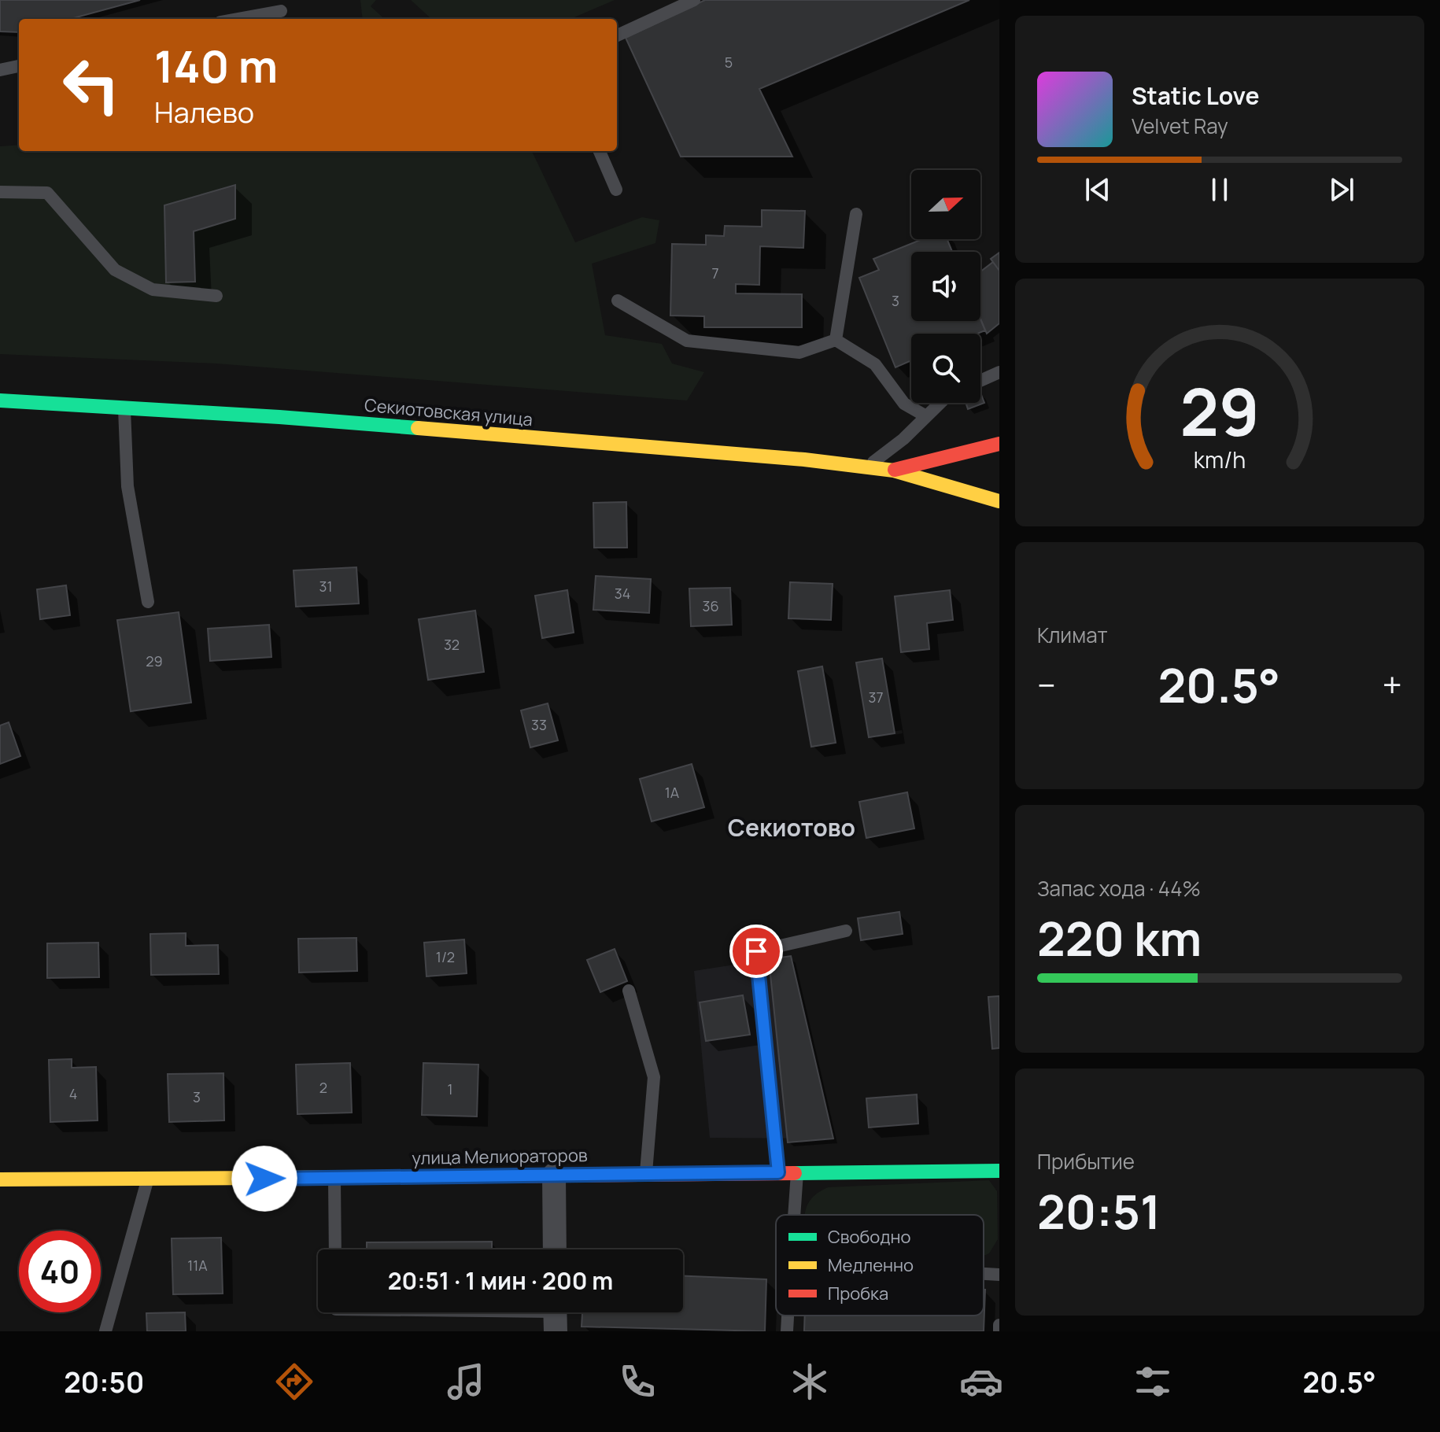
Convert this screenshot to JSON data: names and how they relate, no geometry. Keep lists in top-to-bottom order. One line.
{"streets":{"main road":["Секиотовская улица","улица Мелиораторов"]},"districts":["Секиотово"],"house_numbers":["5","7","3","31","34","36","32","29","37","33","1А","1/2","2","1","4","3","11А"],"legend":["Свободно","Медленно","Пробка"],"north":"right","page":{"turn":["140 m","Налево"],"song":["Static Love","Velvet Ray"],"tile":["Климат",["Запас хода · 44%","220 km"],["Прибытие","20:51"]],"heat":["−","20.5°","+"],"limit":"40","trip":"20:51 · 1 мин · 200 m","tabs":["20:50","20.5°"],"gauge":["29","km/h"]}}
